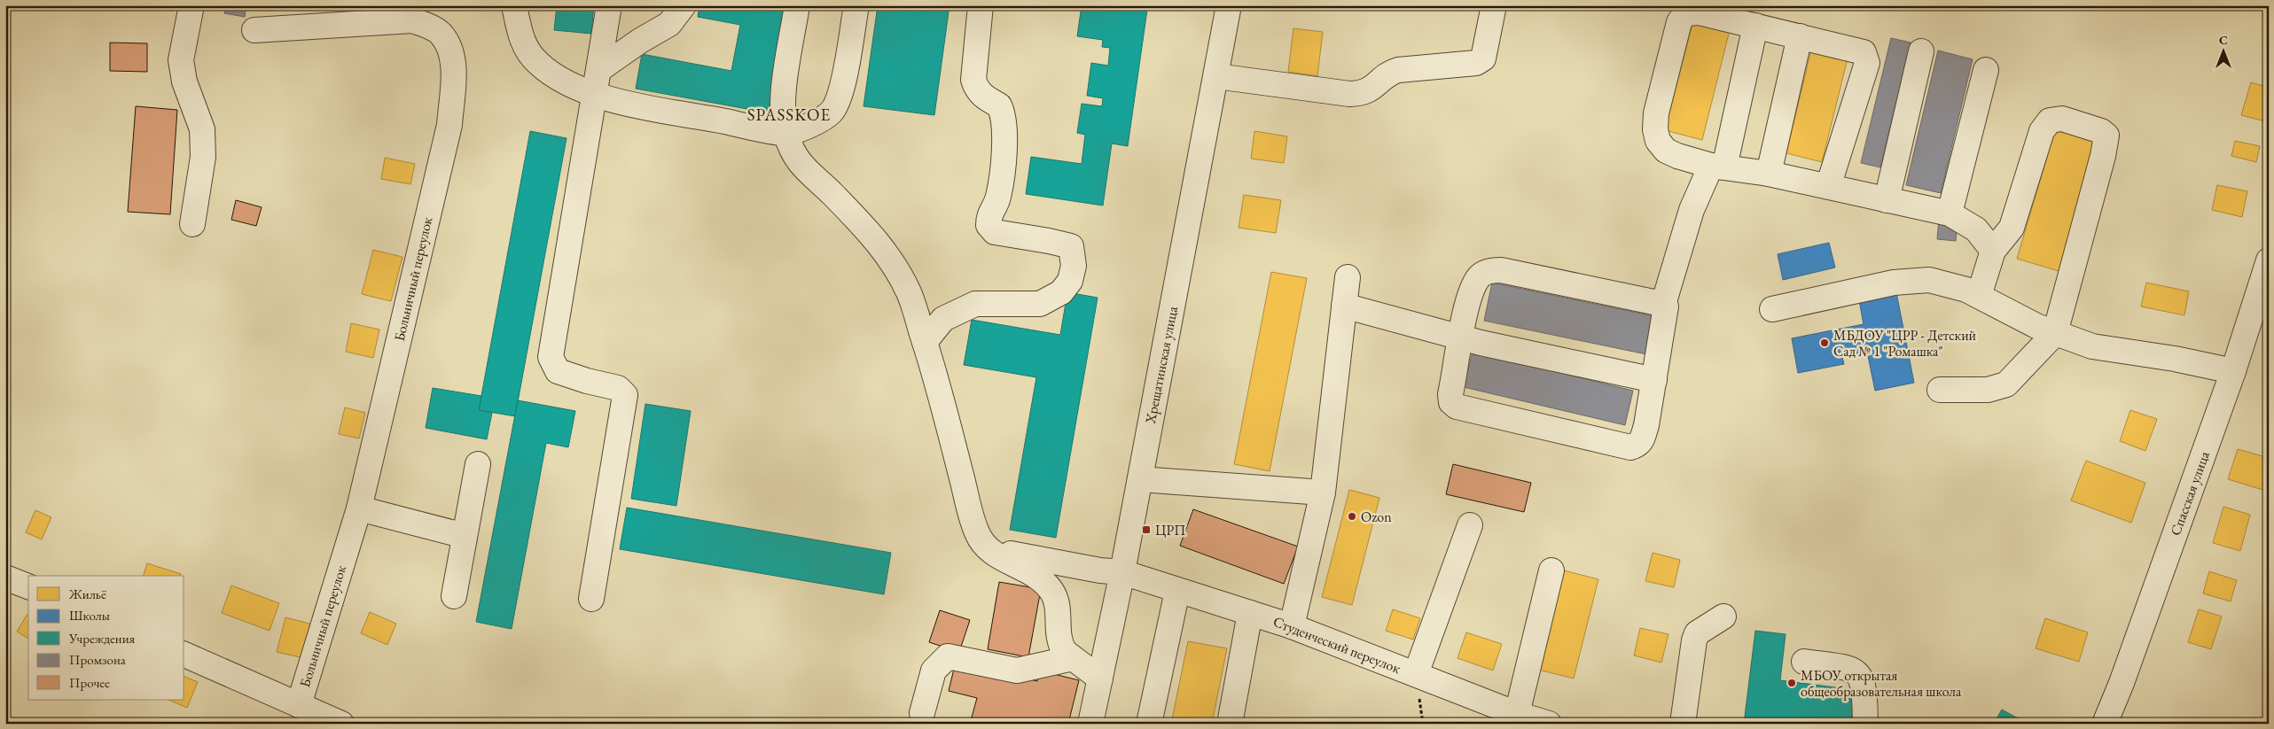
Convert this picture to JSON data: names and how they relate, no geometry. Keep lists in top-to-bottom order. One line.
{"streets":{"street":["Больничный переулок","Хрещатинская улица","Спасская улица","Студенческий переулок"]},"crossings":[["Хрещатинская улица","Студенческий переулок"]],"districts":["SPASSKOE"],"places":{"other":["МБДОУ \"ЦРР - Детский Сад № 1 \"Ромашка\"","Ozon","МБОУ открытая общеобразовательная школа"],"transit":["ЦРП"]},"legend":["Жильё","Школы","Учреждения","Промзона","Прочее"],"north":"top"}
